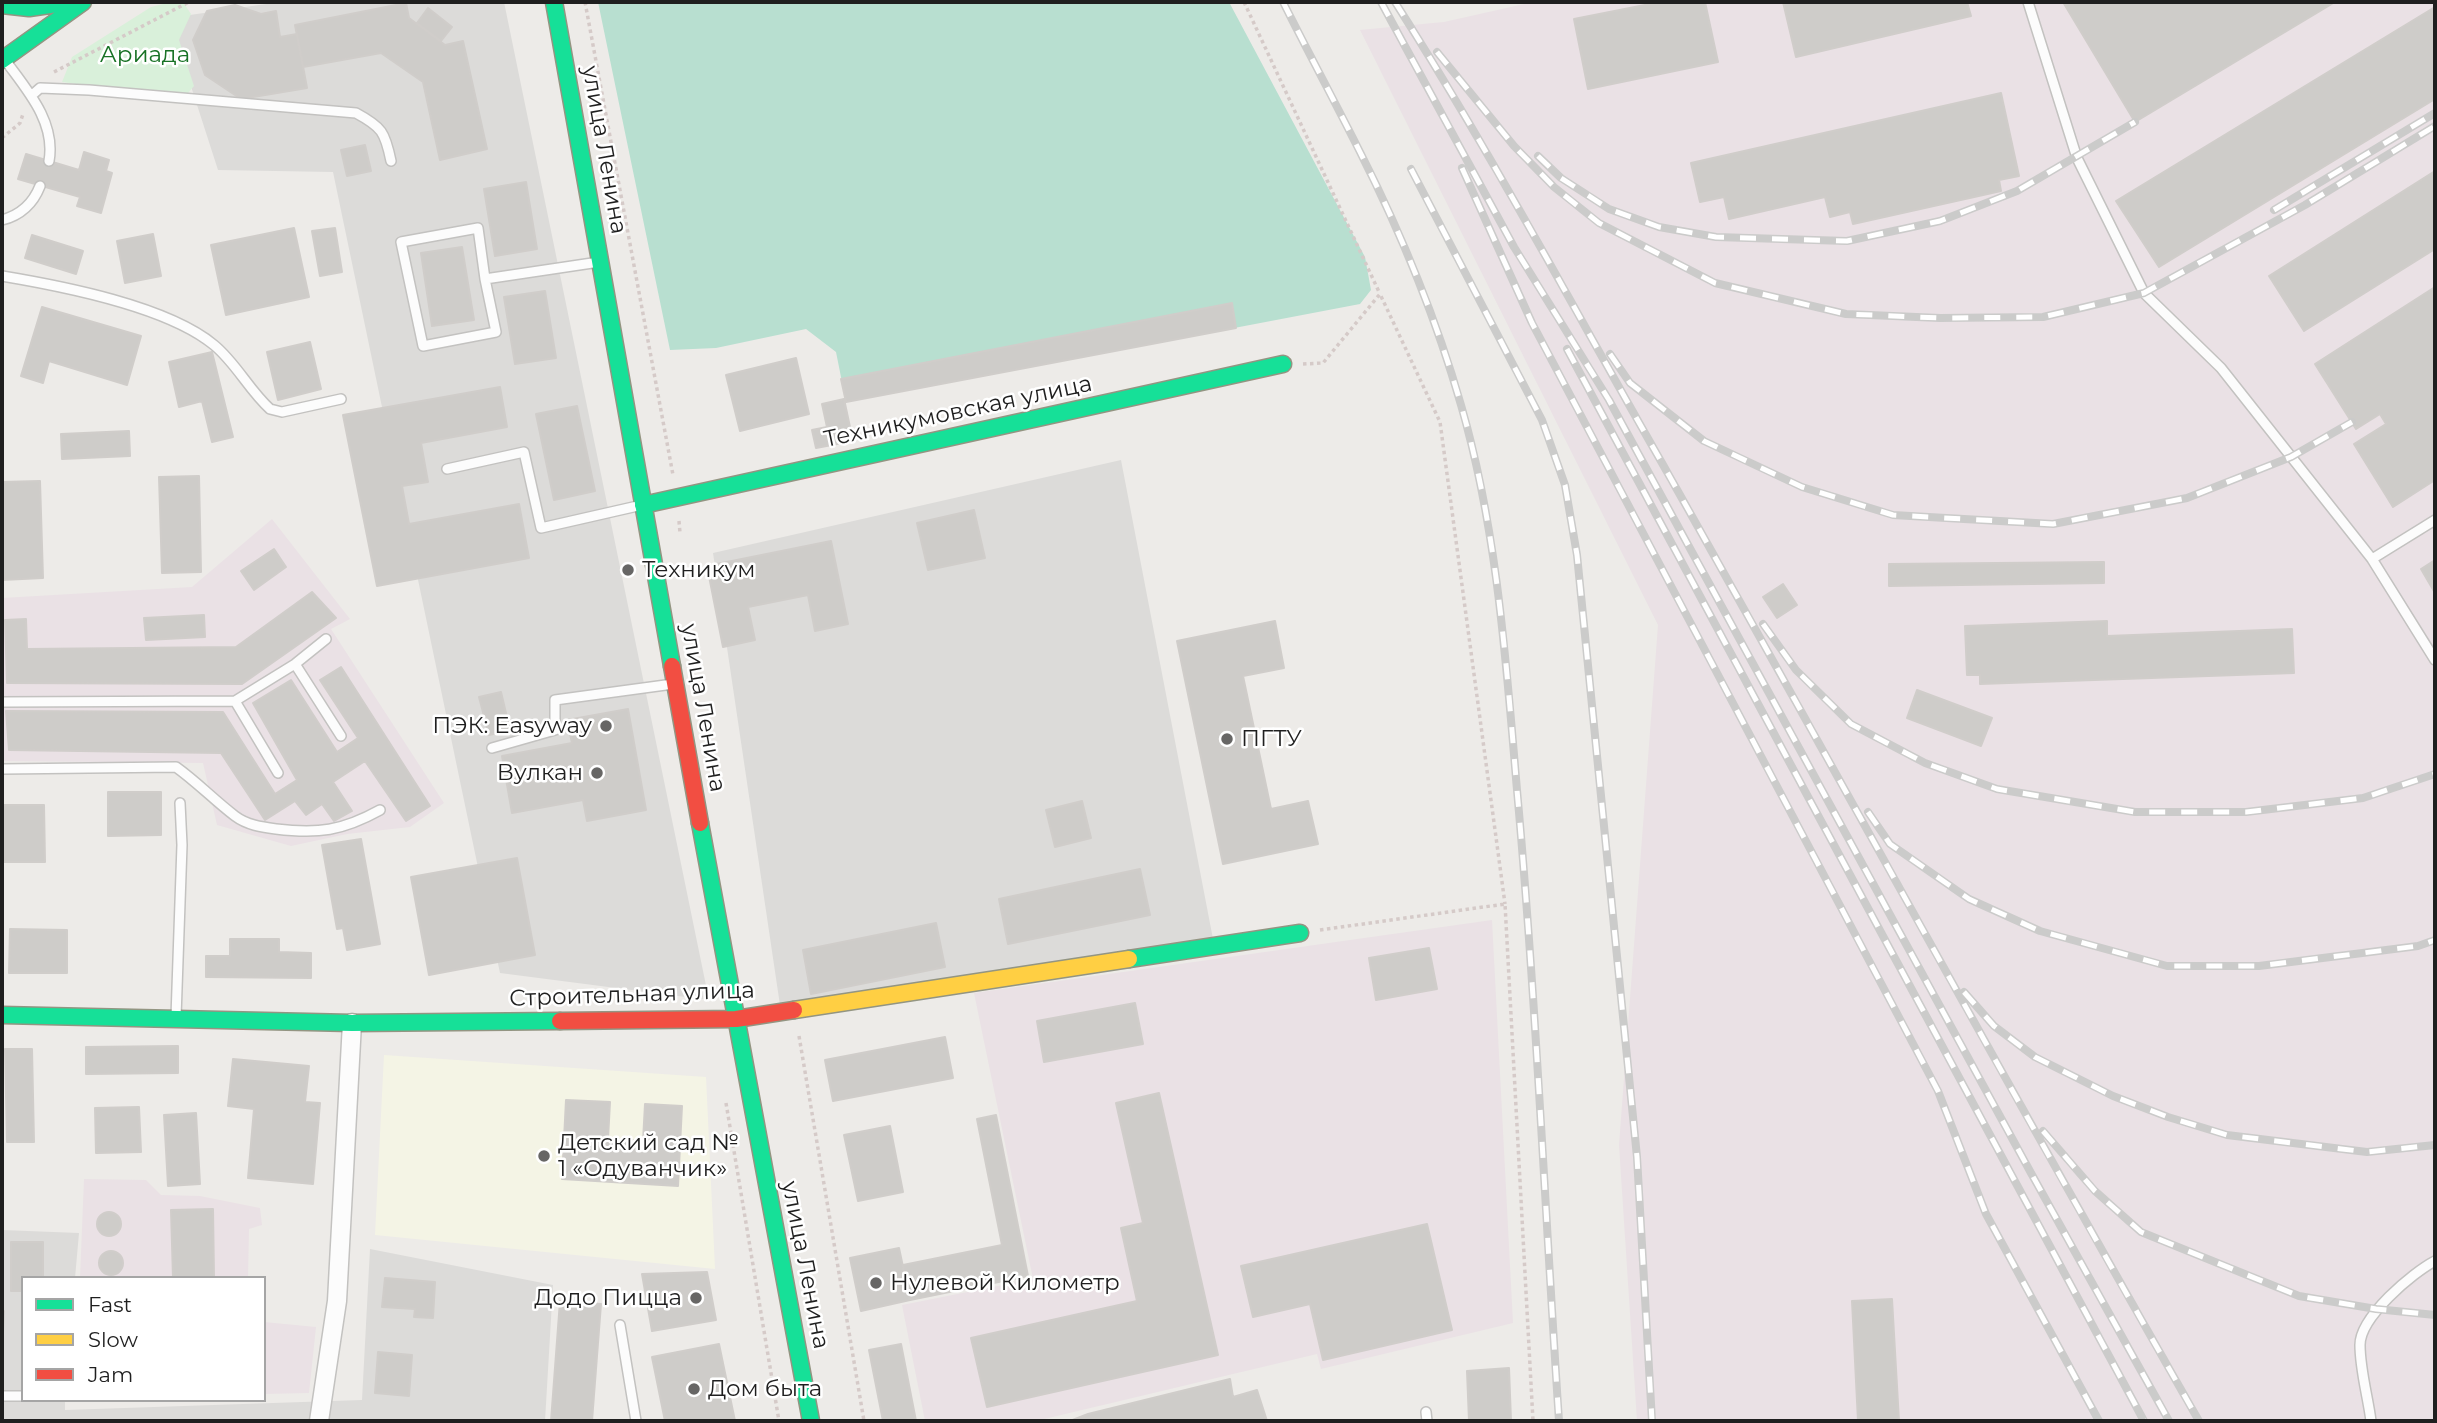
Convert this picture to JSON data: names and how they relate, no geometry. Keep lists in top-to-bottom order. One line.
{"streets":{"street":["улица Ленина","Техникумовская улица","Строительная улица"]},"crossings":[["улица Ленина","Техникумовская улица"],["улица Ленина","Строительная улица"]],"parks":["Ариада"],"places":["Техникум","ПЭК: Easyway","ПГТУ","Вулкан","Детский сад № 1 «Одуванчик»","Нулевой Километр","Додо Пицца","Дом быта"],"legend":["Fast","Slow","Jam"]}
